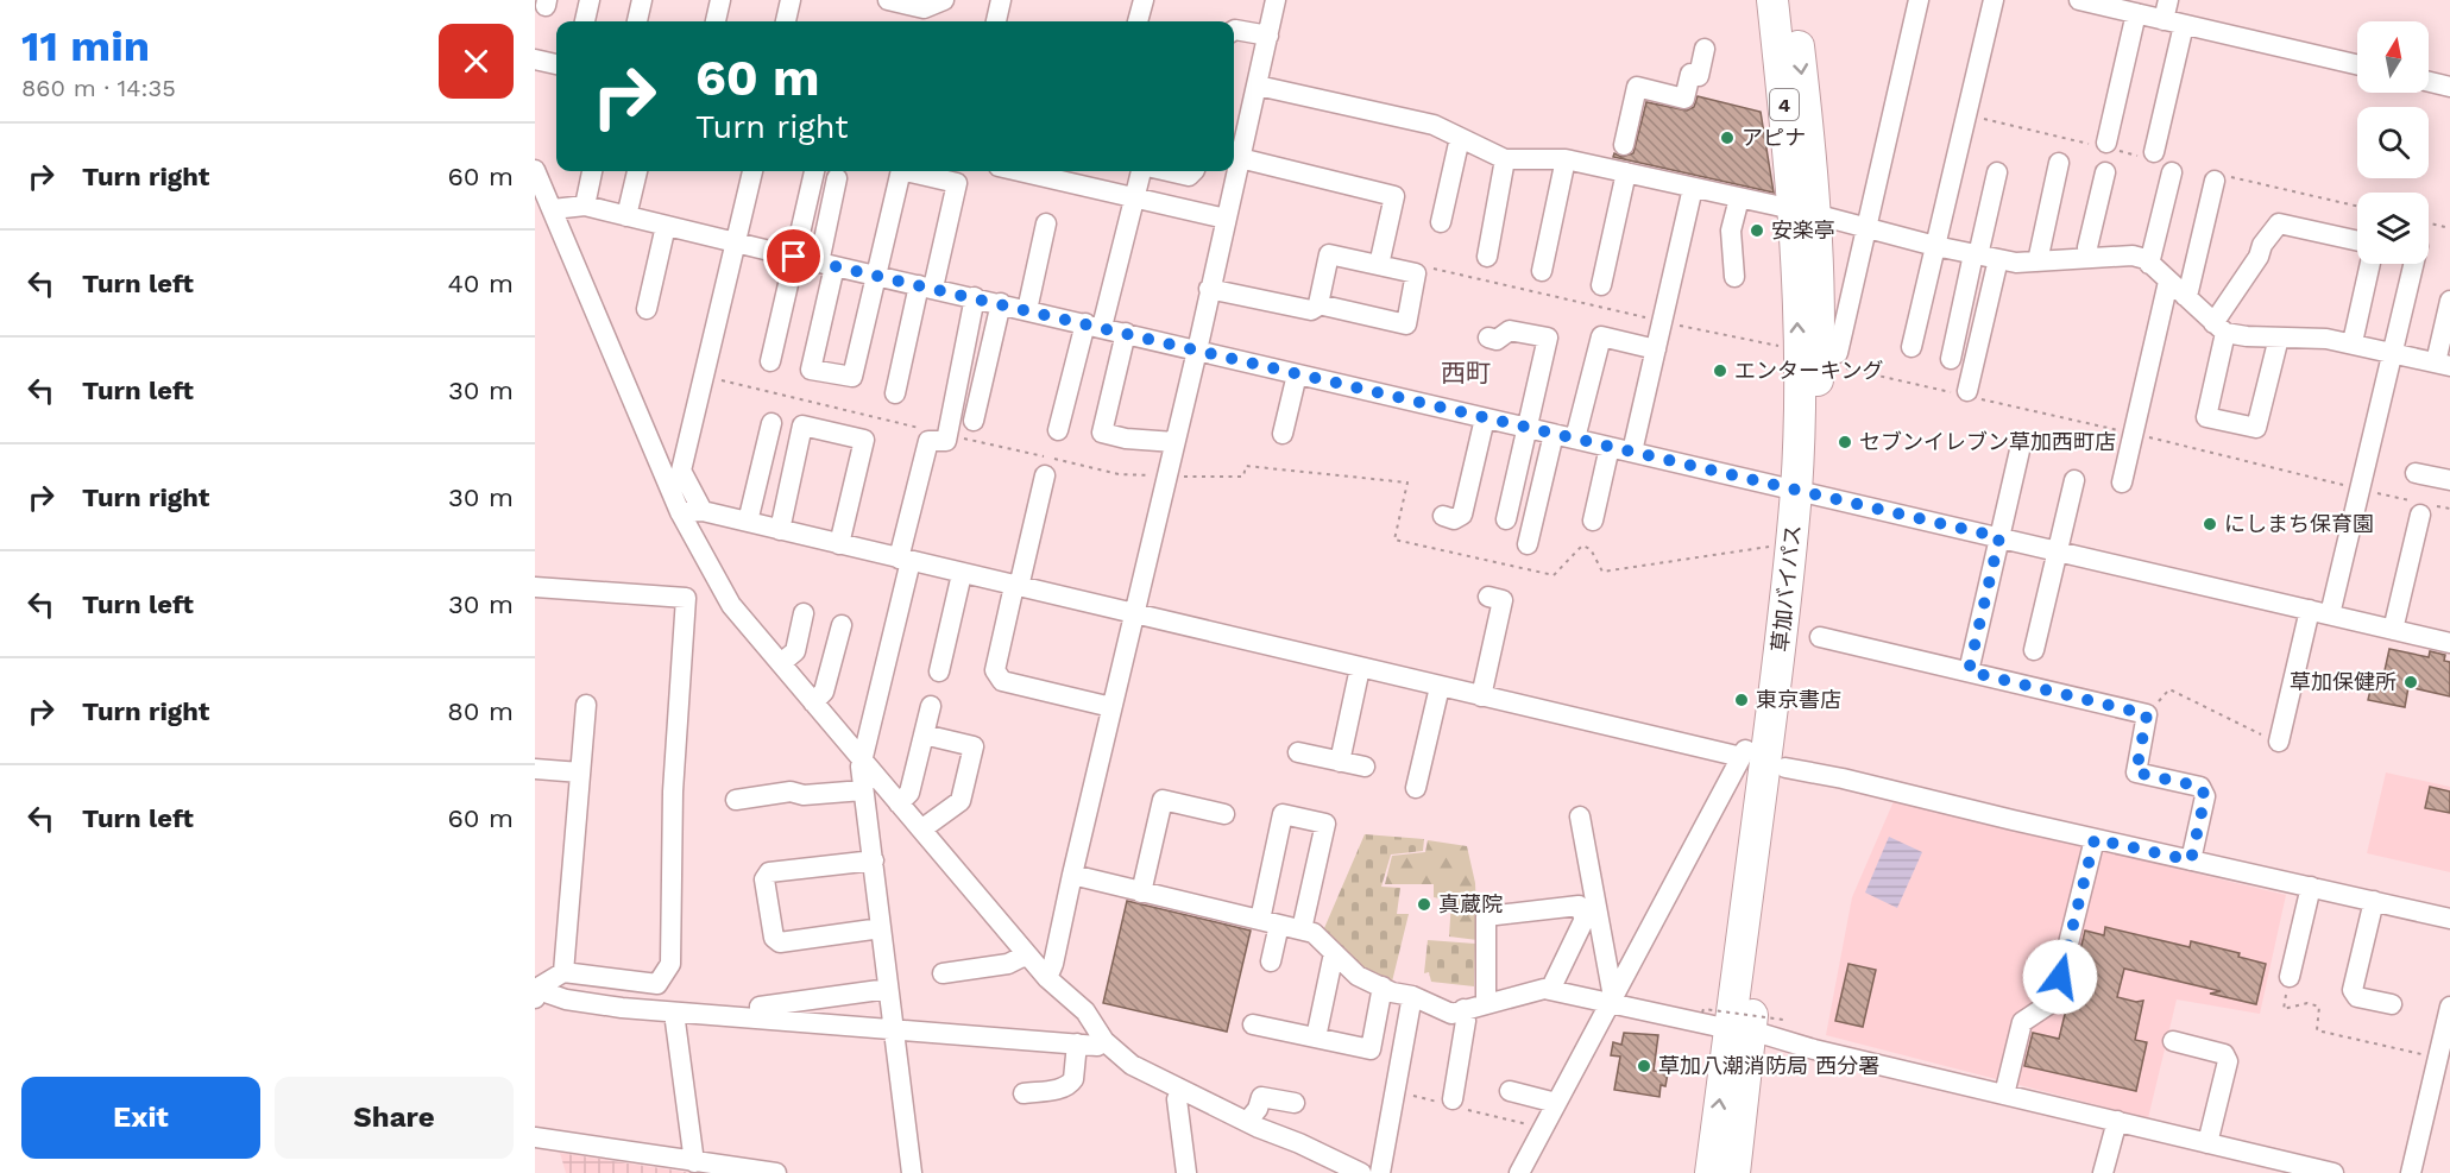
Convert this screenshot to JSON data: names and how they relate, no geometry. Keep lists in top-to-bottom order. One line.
{"streets":{"highway":["4","草加バイパス"]},"districts":["西町"],"places":["アピナ","安楽亭","エンターキング","セブンイレブン草加西町店","にしまち保育園","草加保健所","東京書店","真蔵院","草加八潮消防局 西分署"],"north":"top","page":{"heading":["11 min","860 m · 14:35"],"turn":["60 m","Turn right"],"list":[{"name":"Turn right","value":"60 m"},{"name":"Turn left","value":"40 m"},{"name":"Turn left","value":"30 m"},{"name":"Turn right","value":"30 m"},{"name":"Turn left","value":"30 m"},{"name":"Turn right","value":"80 m"},{"name":"Turn left","value":"60 m"}],"buttons":["Exit","Share"]}}
